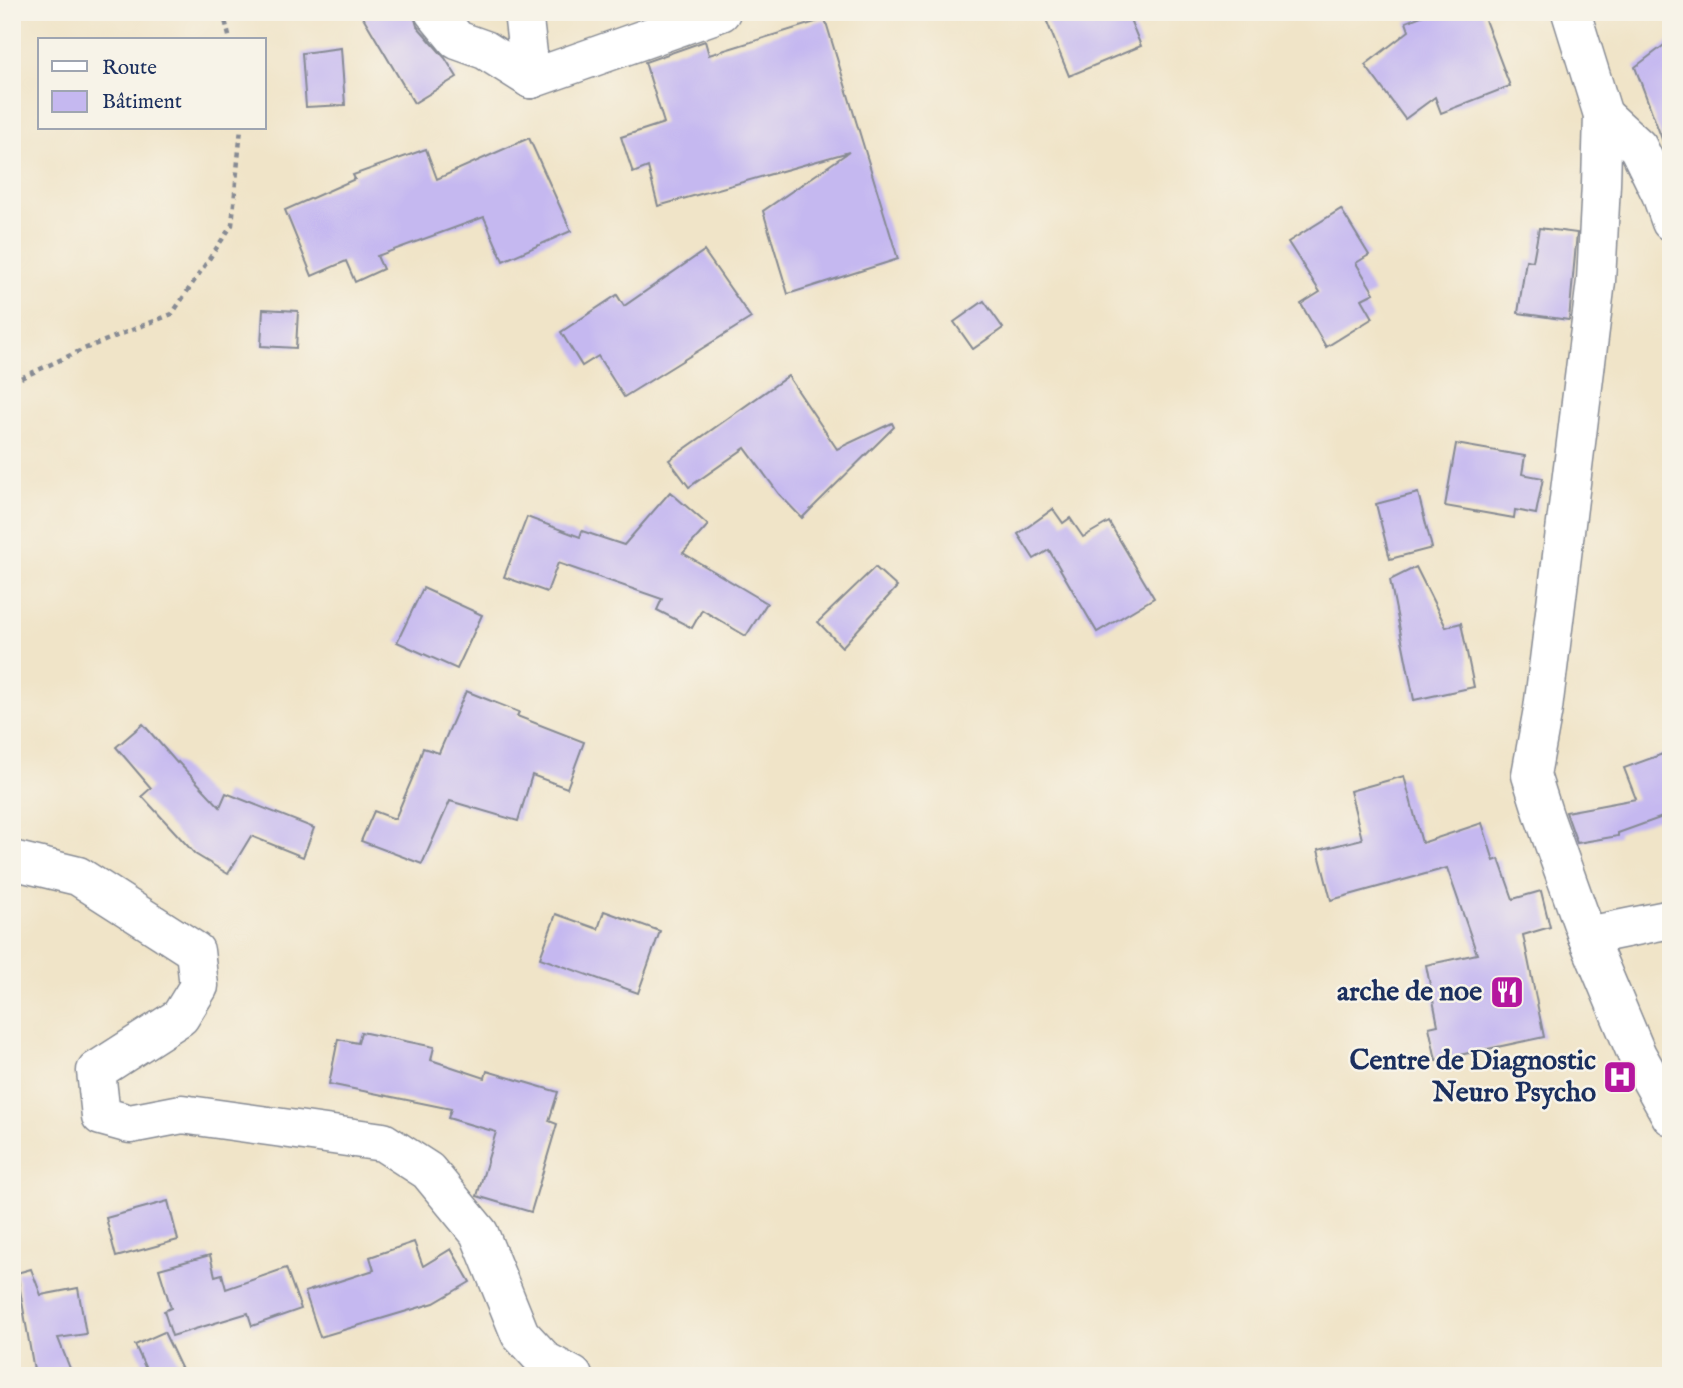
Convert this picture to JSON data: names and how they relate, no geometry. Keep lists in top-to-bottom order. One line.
{"places":{"restaurant":["arche de noe"],"hospital":["Centre de Diagnostic Neuro Psycho"]},"legend":["Route","Bâtiment"]}
